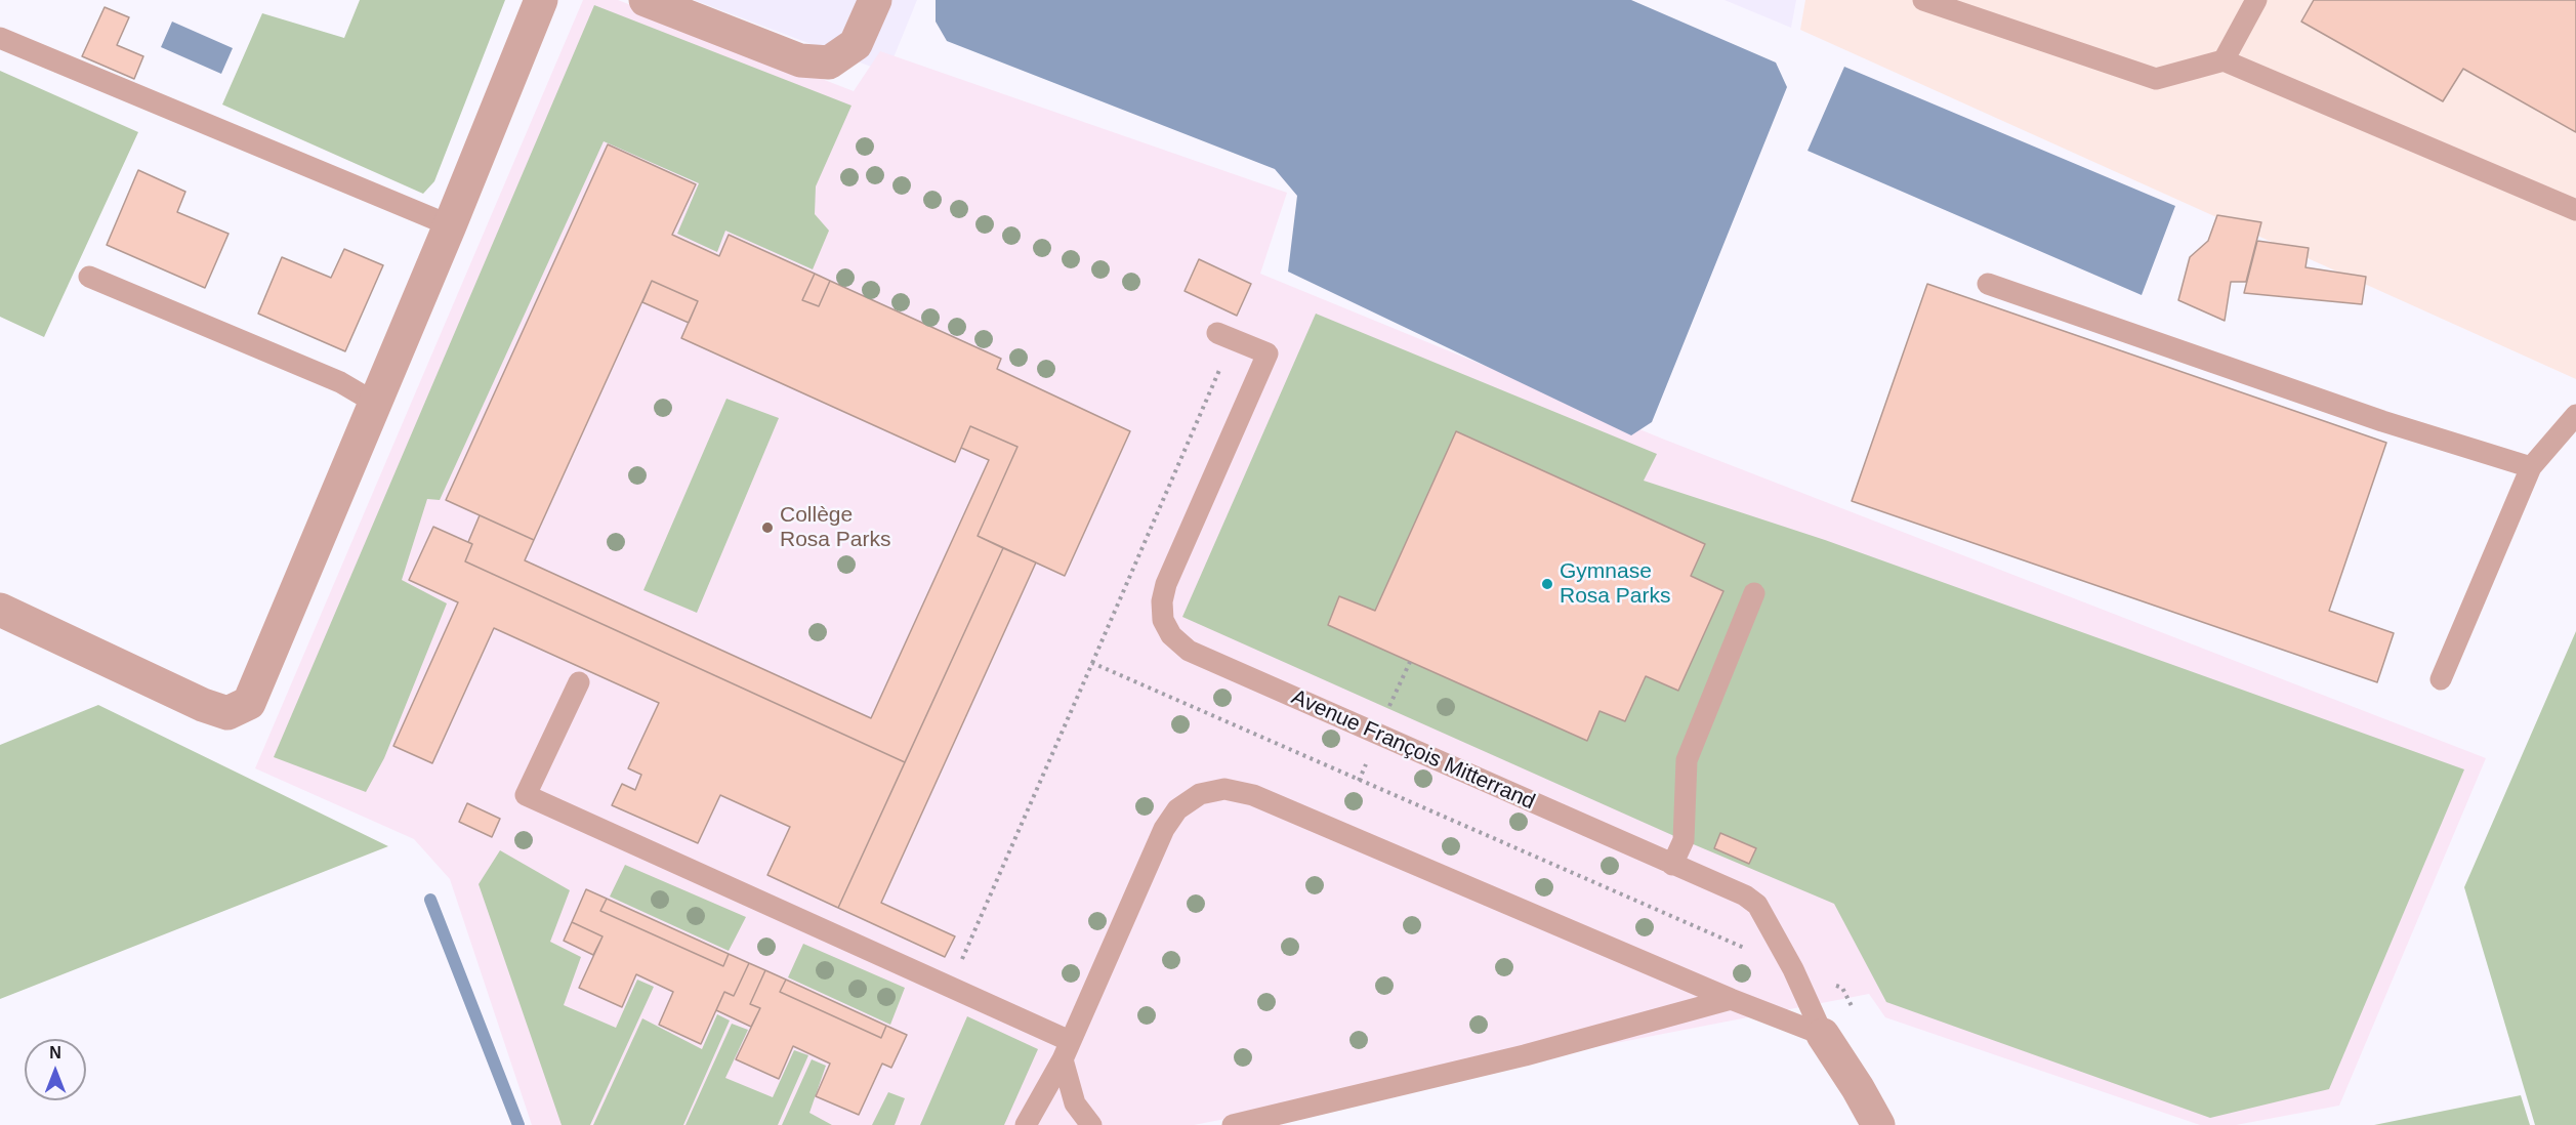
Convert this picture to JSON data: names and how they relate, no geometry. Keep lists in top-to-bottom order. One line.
{"streets":{"street":["Avenue François Mitterrand"]},"places":["Collège Rosa Parks","Gymnase Rosa Parks"],"north":"top"}
